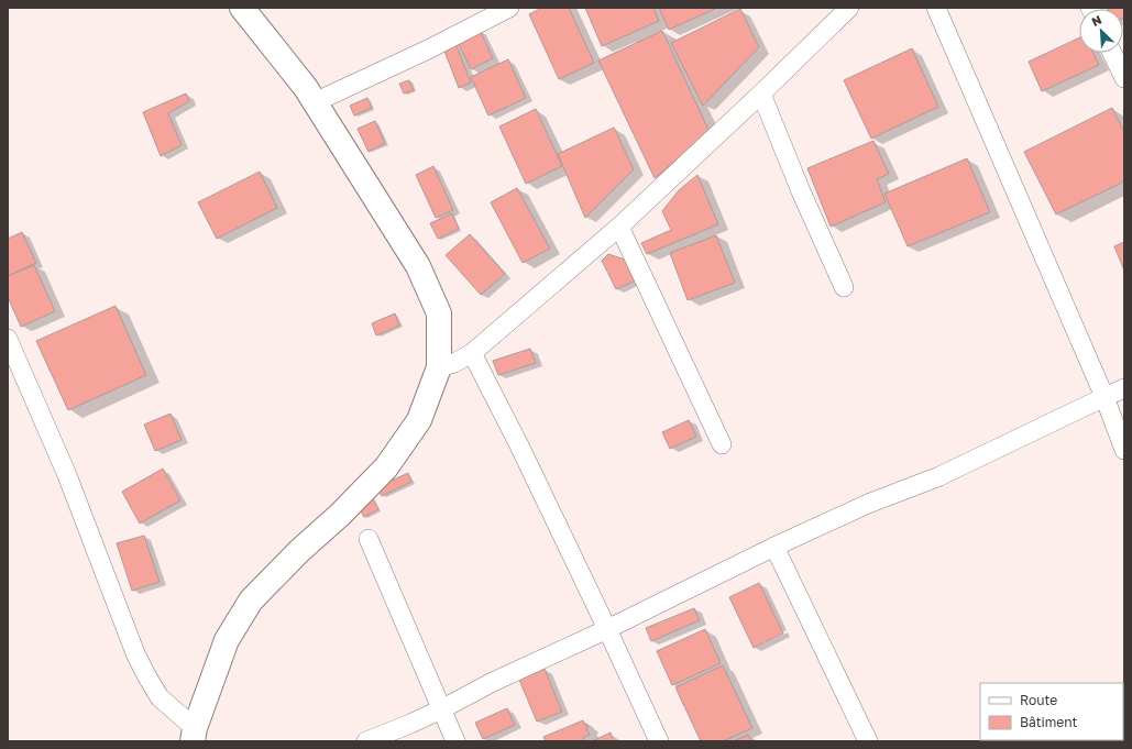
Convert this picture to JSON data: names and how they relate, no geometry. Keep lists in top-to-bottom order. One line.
{"legend":["Route","Bâtiment"],"north":"top left"}
